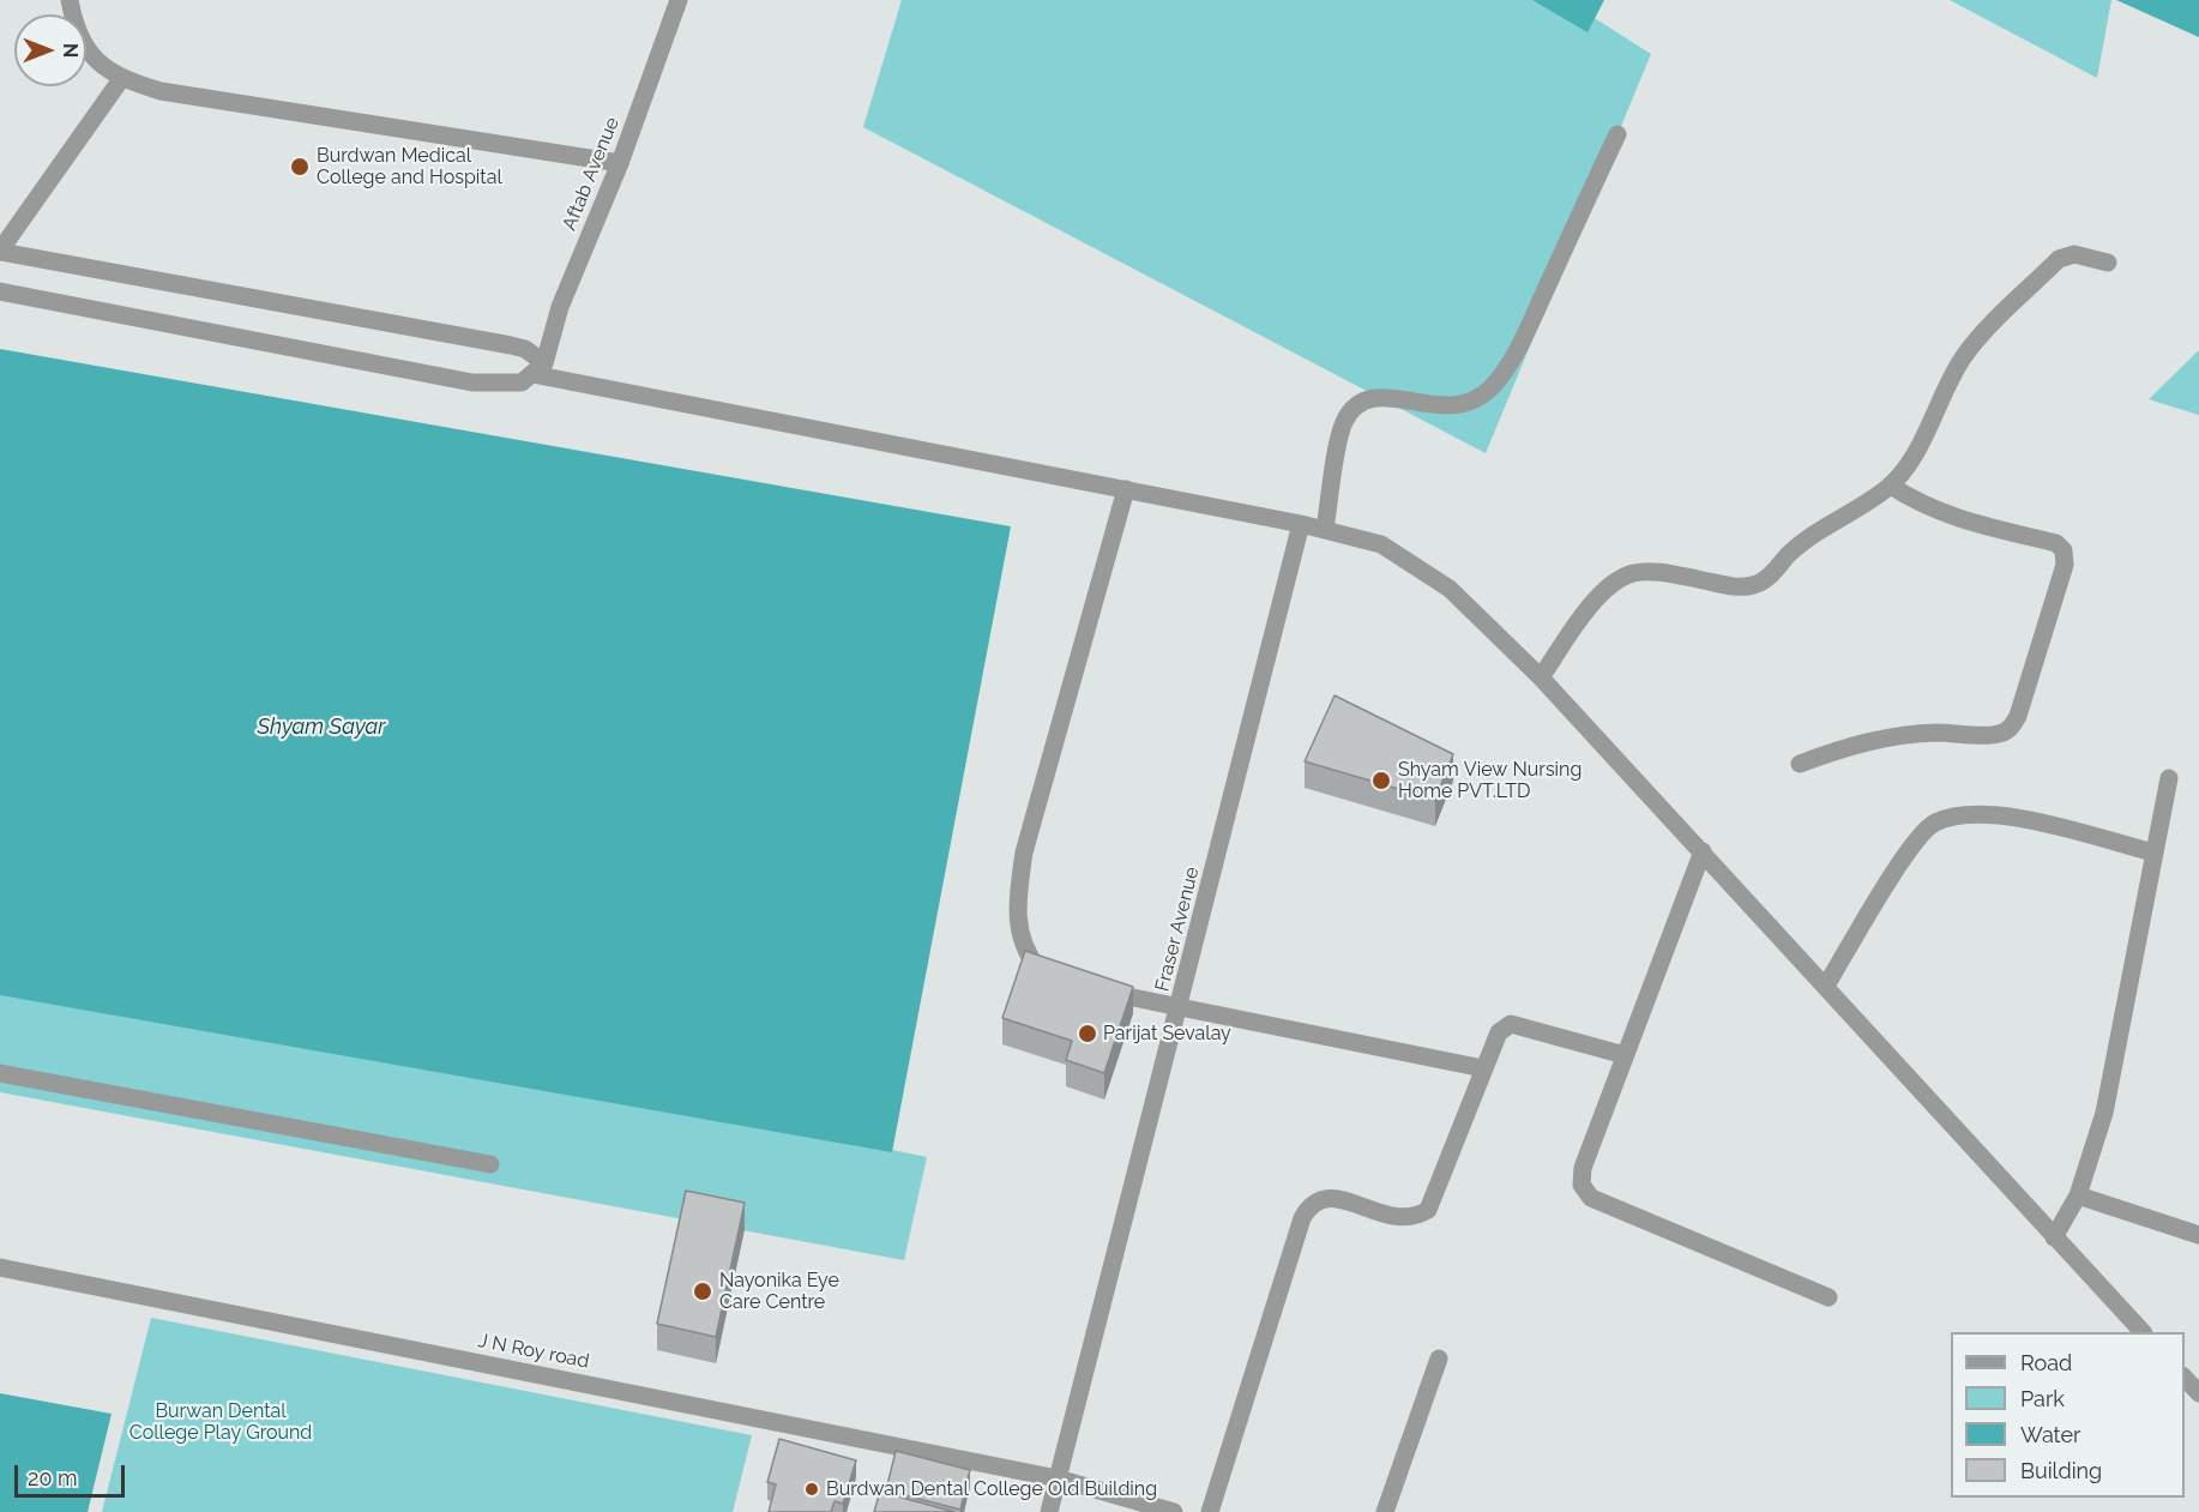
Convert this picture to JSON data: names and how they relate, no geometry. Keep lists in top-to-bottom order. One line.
{"streets":{"street":["Aftab Avenue","Fraser Avenue","J N Roy road"]},"crossings":[["Fraser Avenue","J N Roy road"]],"water":["Shyam Sayar"],"parks":["Burwan Dental College Play Ground"],"places":["Burdwan Medical College and Hospital","Shyam View Nursing Home PVT.LTD","Parijat Sevalay","Nayonika Eye Care Centre","Burdwan Dental College Old Building"],"legend":["Road","Park","Water","Building"],"scale_bar":"20 m","north":"right"}
